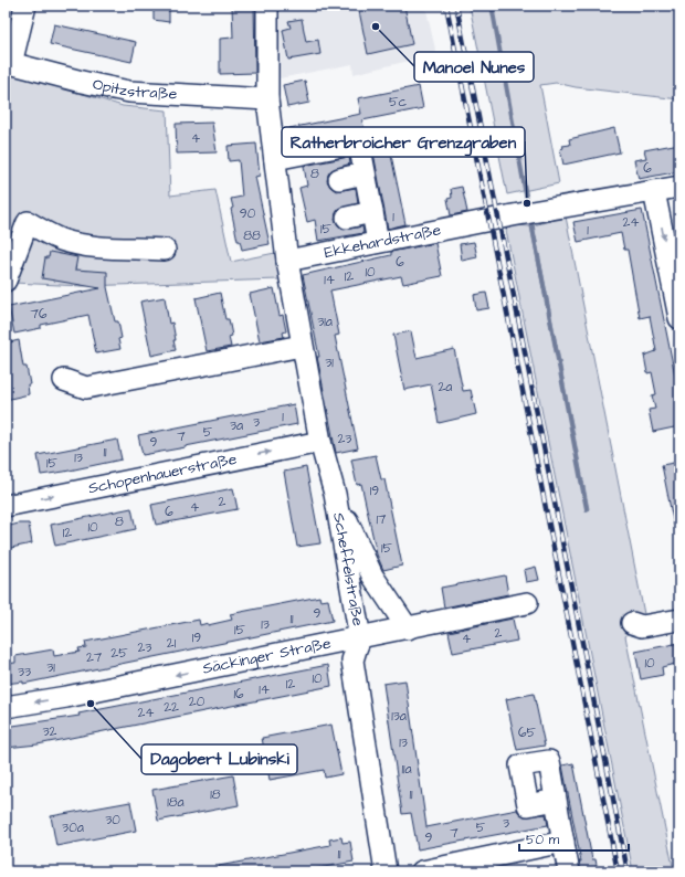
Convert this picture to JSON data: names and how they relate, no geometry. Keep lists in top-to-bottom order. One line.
{"streets":{"street":["Opitzstraße","Ekkehardstraße","Schopenhauerstraße","Scheffelstraße","Säckinger Straße"]},"crossings":[["Opitzstraße","Scheffelstraße"],["Ekkehardstraße","Scheffelstraße"],["Schopenhauerstraße","Scheffelstraße"],["Scheffelstraße","Säckinger Straße"]],"one_way":["Säckinger Straße"],"places":["Manoel Nunes","Ratherbroicher Grenzgraben","Dagobert Lubinski"],"house_numbers":["5c","4","6","8","90","1","24","15","1","88","6","10","12","14","76","31a","31","2a","1","3","3a","5","7","23","9","11","13","15","19","2","4","6","17","8","10","12","15","9","11","13","15","2","19","4","21","23","25","27","10","31","33","10","12","14","16","20","22","24","13a","32","65","13","11a","18","11","18a","30","3","30a","5","7","9","11"],"scale_bar":"50 m"}
